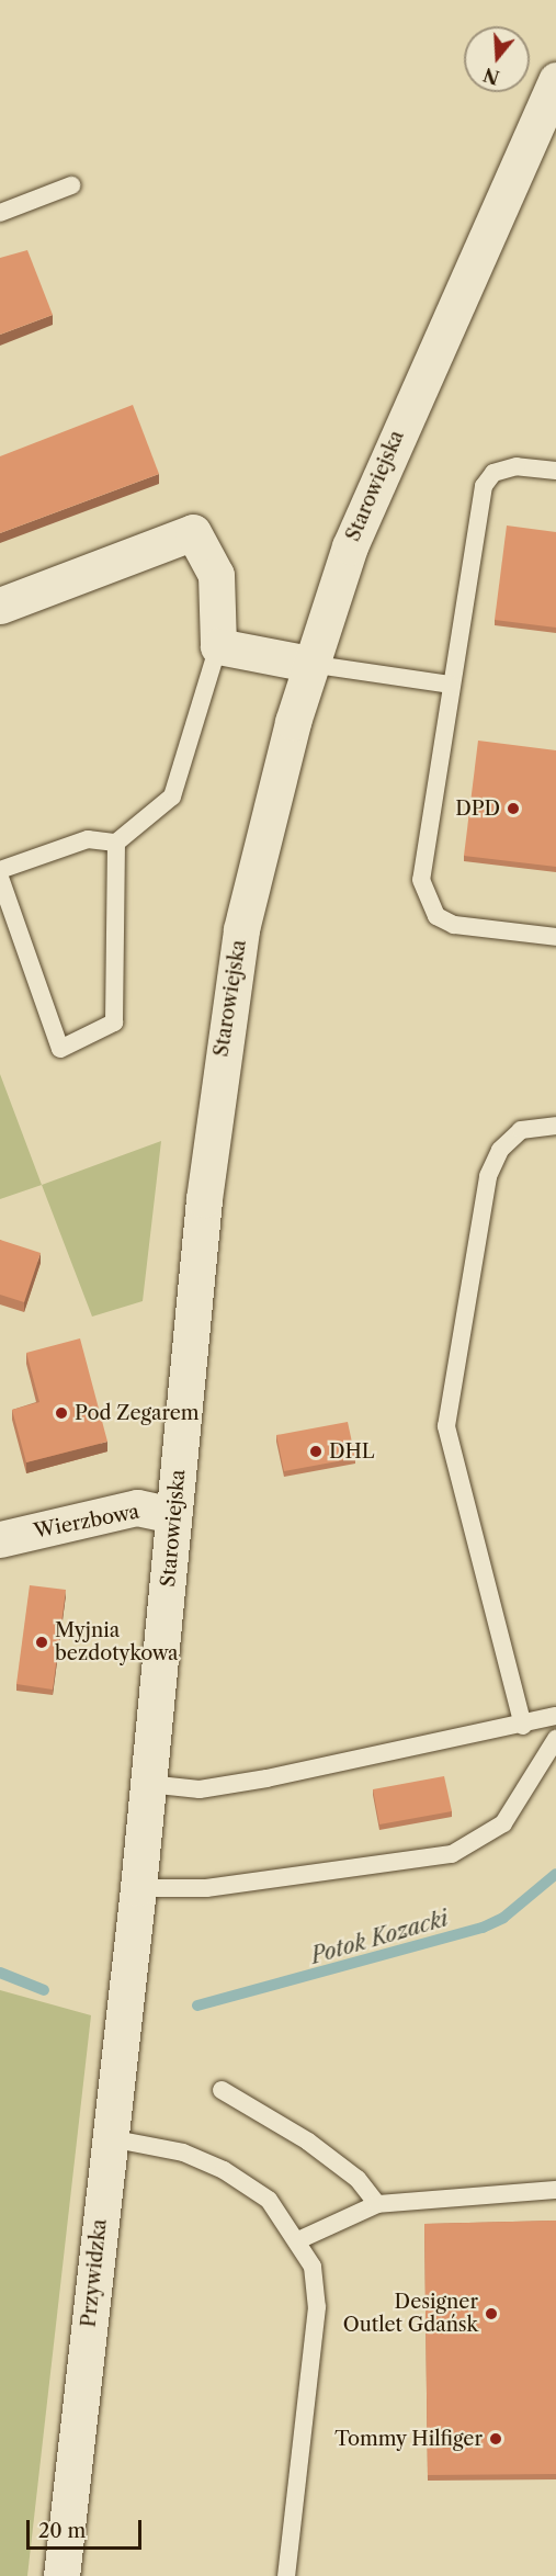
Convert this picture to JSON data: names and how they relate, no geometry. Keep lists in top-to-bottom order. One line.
{"streets":{"street":["Starowiejska","Wierzbowa","Przywidzka"]},"crossings":[["Starowiejska","Wierzbowa"],["Starowiejska","Przywidzka"]],"water":["Potok Kozacki"],"places":["DPD","Pod Zegarem","DHL","Myjnia bezdotykowa","Designer Outlet Gdańsk","Tommy Hilfiger"],"scale_bar":"20 m","north":"bottom"}
